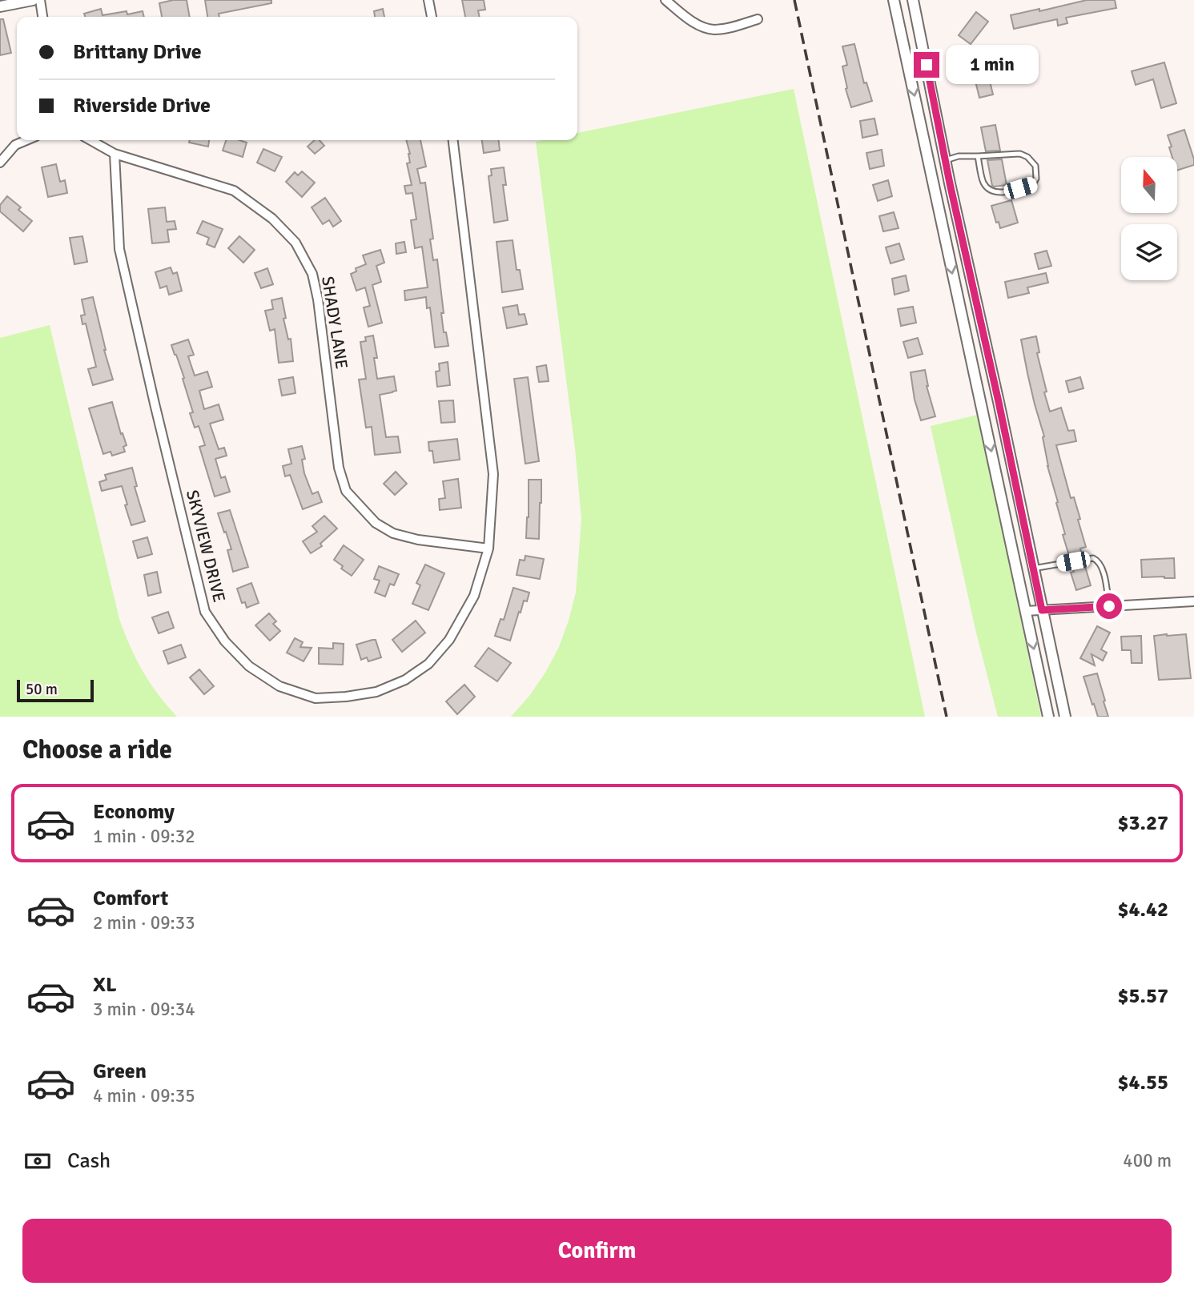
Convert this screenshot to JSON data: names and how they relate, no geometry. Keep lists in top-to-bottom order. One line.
{"streets":{"street":["SHADY LANE","SKYVIEW DRIVE"]},"crossings":[["SHADY LANE","SKYVIEW DRIVE"]],"scale_bar":"50 m","north":"top","page":{"banner":["Brittany Drive","Riverside Drive"],"bubble":"1 min","scale":"50 m","heading":"Choose a ride","list":[{"name":"Economy","note":"1 min · 09:32","value":"$3.27"},{"name":"Comfort","note":"2 min · 09:33","value":"$4.42"},{"name":"XL","note":"3 min · 09:34","value":"$5.57"},{"name":"Green","note":"4 min · 09:35","value":"$4.55"}],"pay":["Cash","400 m"],"buttons":"Confirm"}}
